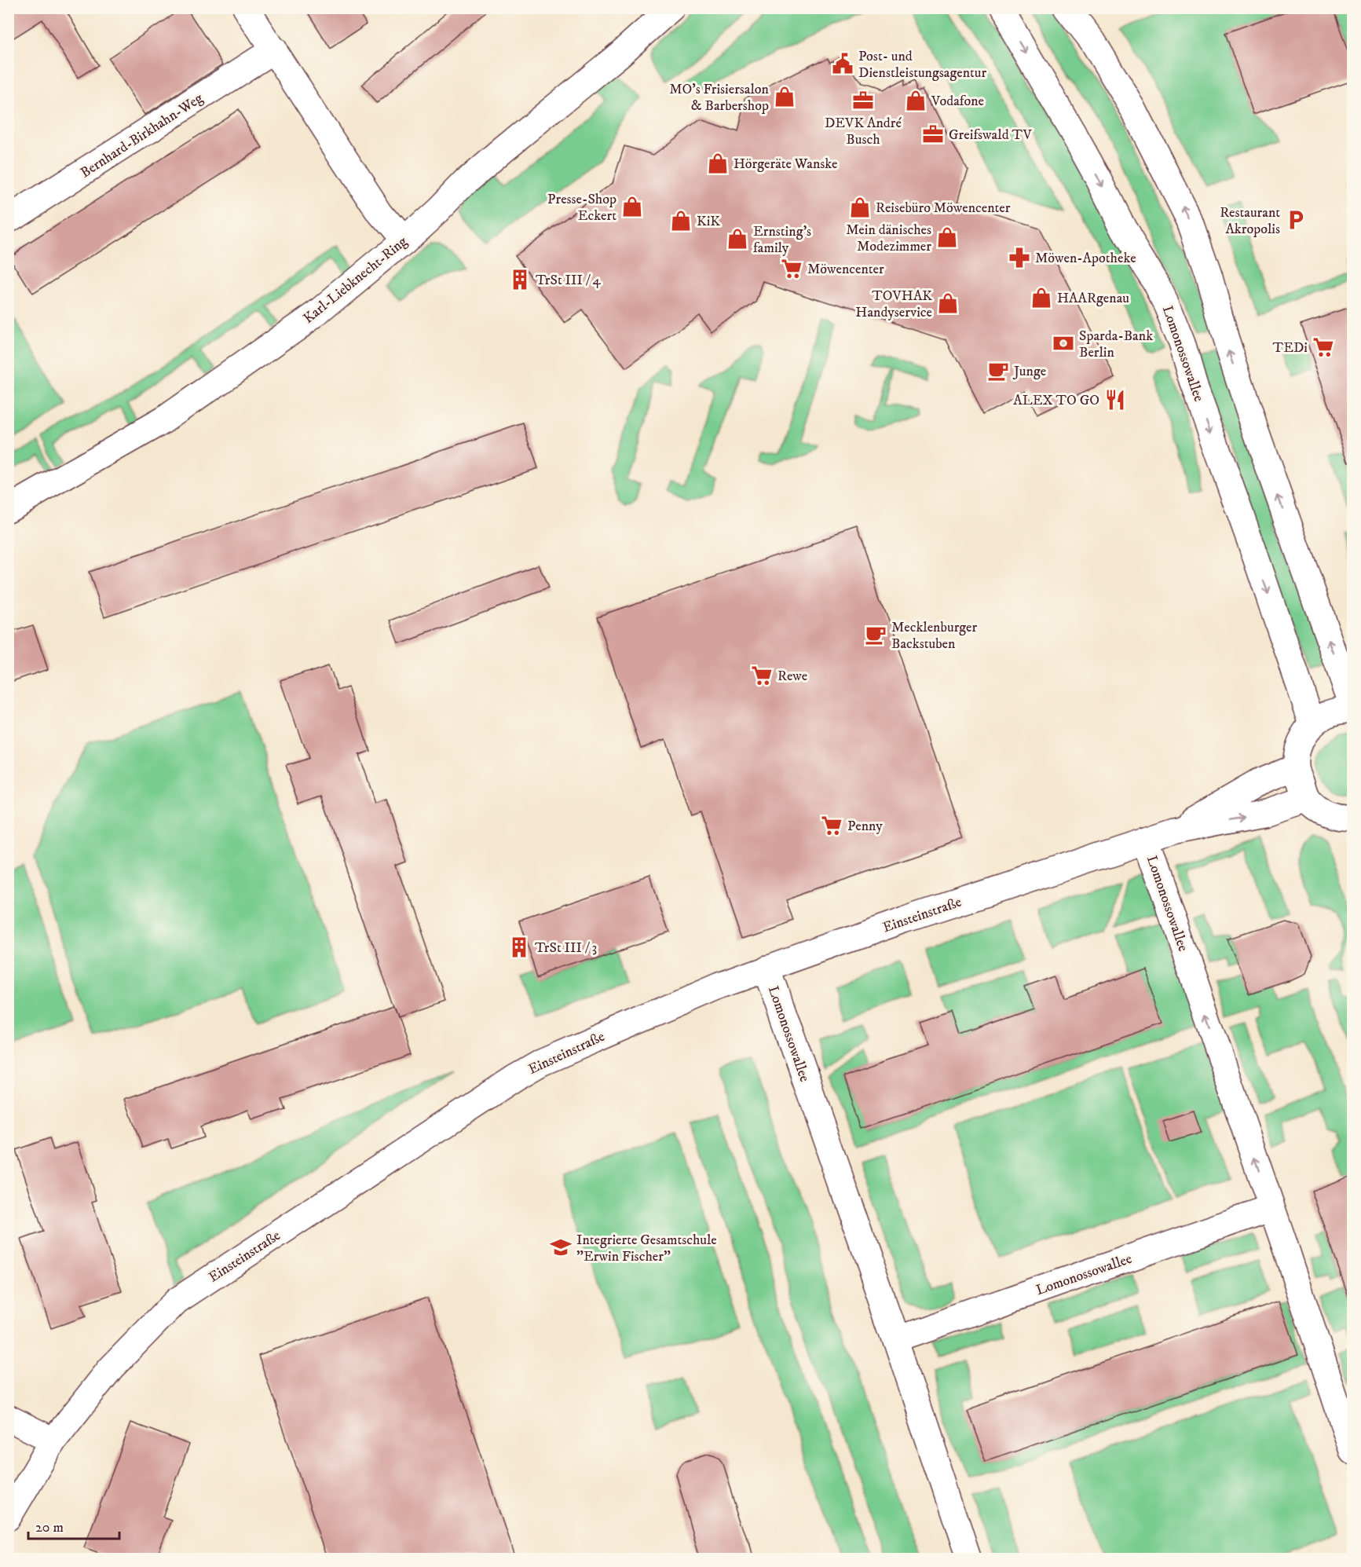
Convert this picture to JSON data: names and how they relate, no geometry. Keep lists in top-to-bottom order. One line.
{"streets":{"street":["Bernhard-Birkhahn-Weg","Karl-Liebknecht-Ring","Lomonossowallee","Einsteinstraße"]},"crossings":[["Lomonossowallee","Einsteinstraße"]],"places":{"public building":["Post- und Dienstleistungsagentur"],"shop":["MO's Frisiersalon & Barbershop","Vodafone","Hörgeräte Wanske","Presse-Shop Eckert","Reisebüro Möwencenter","KiK","Mein dänisches Modezimmer","Ernsting's family","HAARgenau","TOVHAK Handyservice"],"office":["DEVK André Busch","Greifswald TV"],"parking":["Restaurant Akropolis"],"pharmacy":["Möwen-Apotheke"],"supermarket":["Möwencenter","TEDi","Rewe","Penny"],"building":["TrSt III / 4","TrSt III / 3"],"bank":["Sparda-Bank Berlin"],"cafe":["Junge","Mecklenburger Backstuben"],"restaurant":["ALEX TO GO"],"school or university":["Integrierte Gesamtschule \"Erwin Fischer\""]},"scale_bar":"20 m"}
